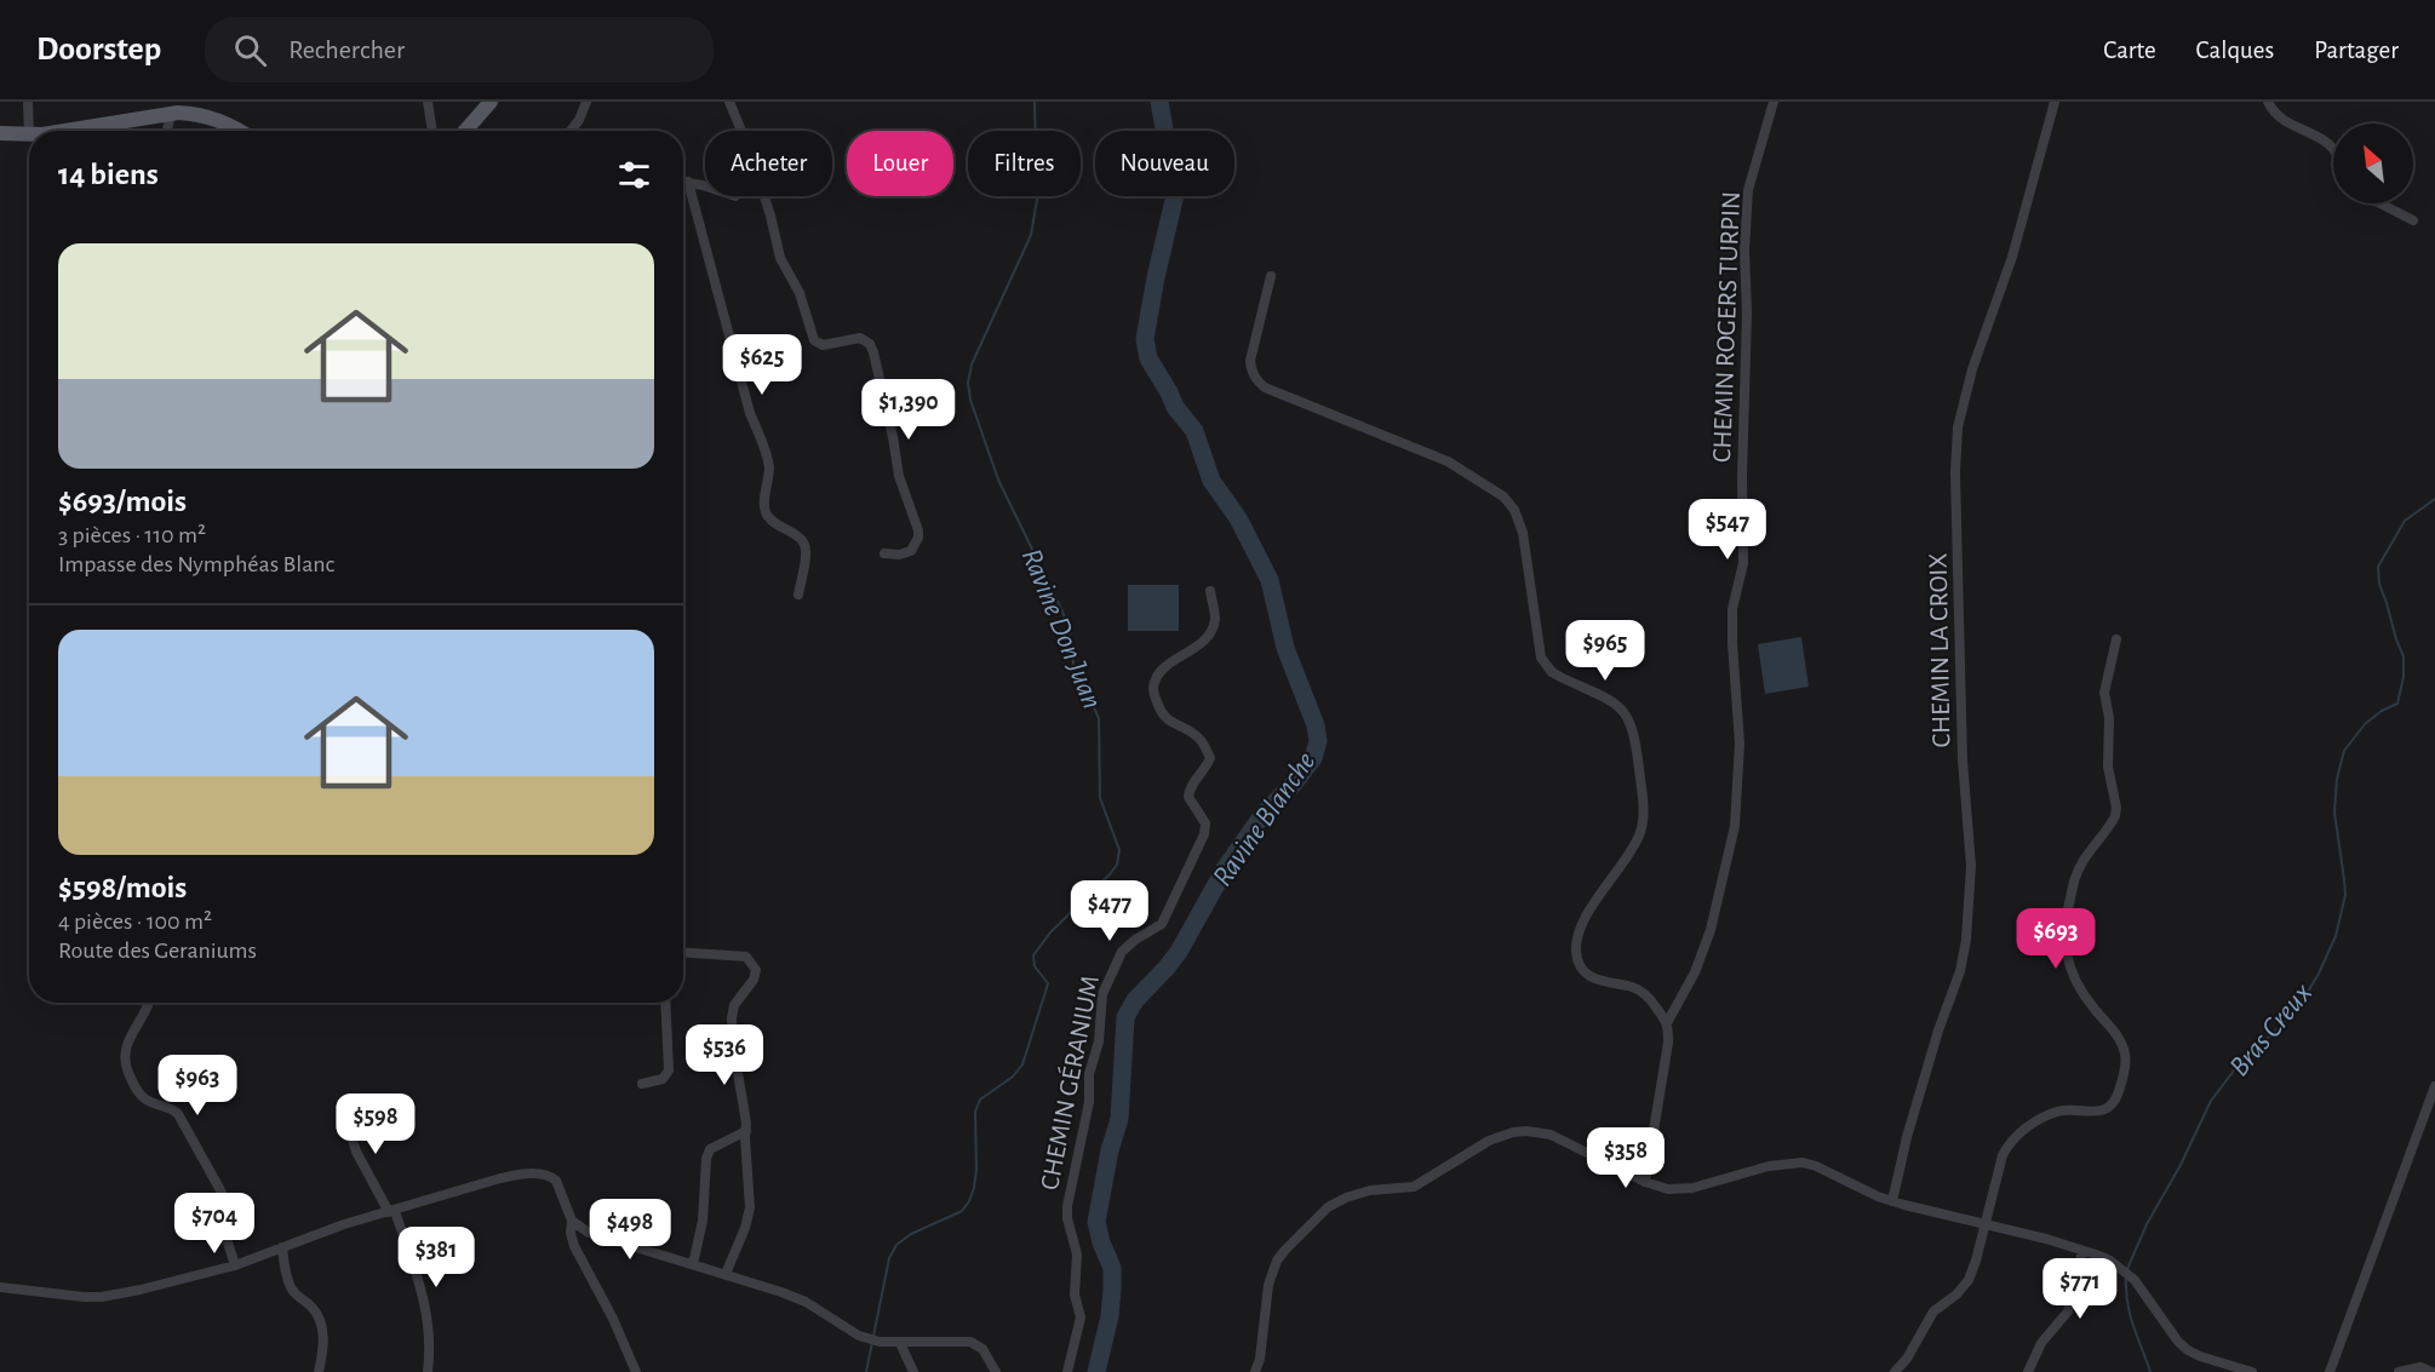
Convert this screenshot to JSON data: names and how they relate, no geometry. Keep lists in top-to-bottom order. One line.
{"streets":{"street":["CHEMIN ROGERS TURPIN","CHEMIN LA CROIX","CHEMIN GÉRANIUM"]},"water":["Ravine Don Juan","Ravine Blanche","Bras Creux"],"north":"top left","page":{"header":"Doorstep","search":"Rechercher","nav":["Carte","Calques","Partager"],"chip":["Acheter","Louer","Filtres","Nouveau"],"heading":"14 biens","list":[{"name":"$693/mois","note":"3 pièces · 110 m² · Impasse des Nymphéas Blanc"},{"name":"$598/mois","note":"4 pièces · 100 m² · Route des Geraniums"}],"price":["$625","$1,390","$547","$965","$477","$693","$536","$963","$598","$358","$704","$498","$381","$771"]}}
